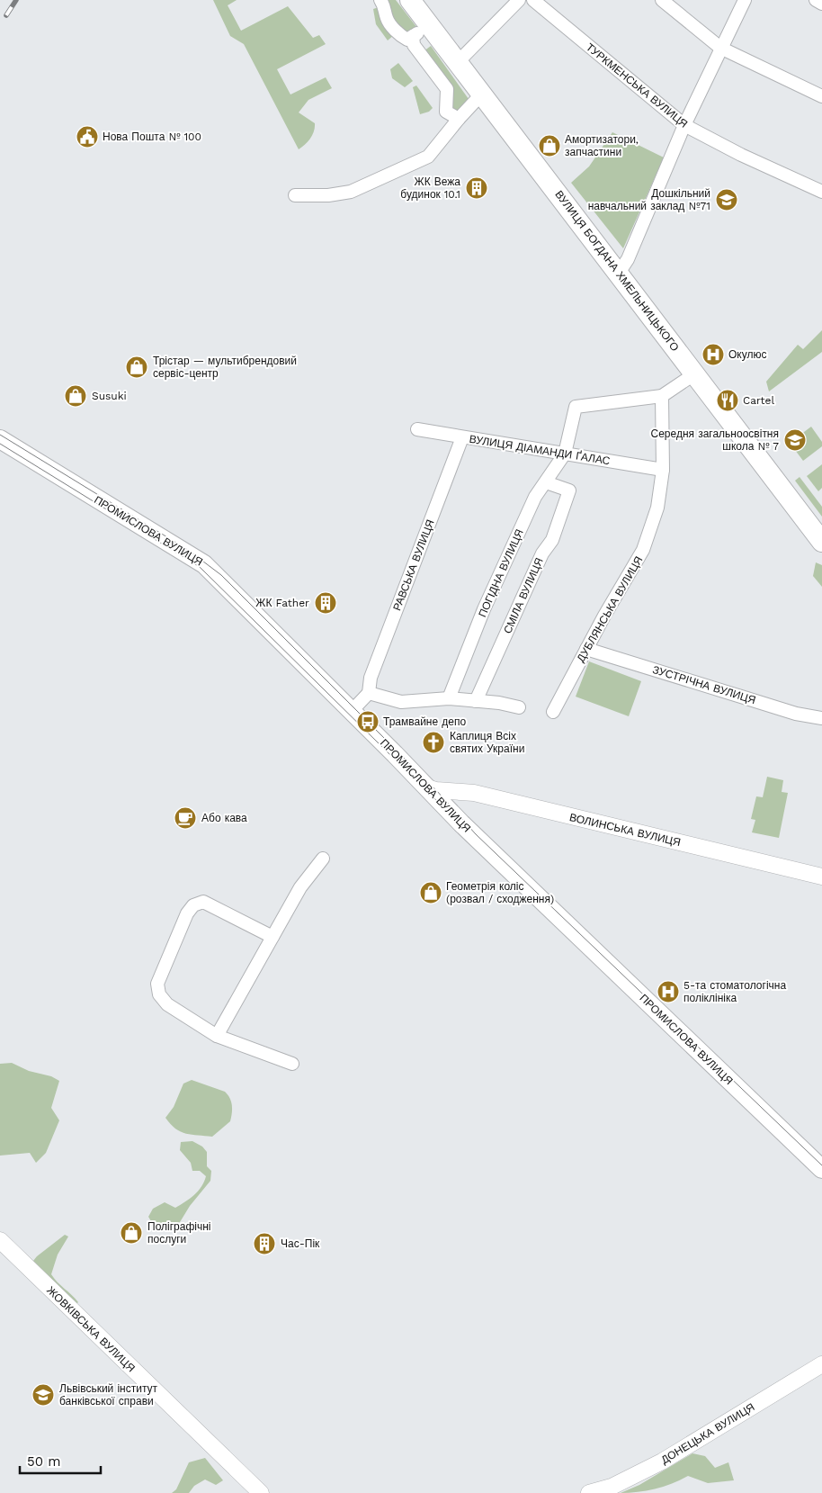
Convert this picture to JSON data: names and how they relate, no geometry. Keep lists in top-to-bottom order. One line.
{"streets":{"main road":["ВУЛИЦЯ БОГДАНА ХМЕЛЬНИЦЬКОГО","ПРОМИСЛОВА ВУЛИЦЯ"],"street":["ТУРКМЕНСЬКА ВУЛИЦЯ","ВУЛИЦЯ ДІАМАНДИ ҐАЛАС","РАВСЬКА ВУЛИЦЯ","ПОГІДНА ВУЛИЦЯ","СМІЛА ВУЛИЦЯ","ДУБЛЯНСЬКА ВУЛИЦЯ","ЗУСТРІЧНА ВУЛИЦЯ","ВОЛИНСЬКА ВУЛИЦЯ","ЖОВКІВСЬКА ВУЛИЦЯ","ДОНЕЦЬКА ВУЛИЦЯ"]},"crossings":[["ВУЛИЦЯ ДІАМАНДИ ҐАЛАС","РАВСЬКА ВУЛИЦЯ"],["ВУЛИЦЯ ДІАМАНДИ ҐАЛАС","ПОГІДНА ВУЛИЦЯ"],["ВУЛИЦЯ ДІАМАНДИ ҐАЛАС","ДУБЛЯНСЬКА ВУЛИЦЯ"],["ПРОМИСЛОВА ВУЛИЦЯ","ВОЛИНСЬКА ВУЛИЦЯ"],["ПОГІДНА ВУЛИЦЯ","СМІЛА ВУЛИЦЯ"],["ДУБЛЯНСЬКА ВУЛИЦЯ","ЗУСТРІЧНА ВУЛИЦЯ"]],"places":{"public building":["Нова Пошта № 100"],"shop":["Амортизатори, запчастини","Трістар — мультибрендовий сервіс-центр","Susuki","Геометрія коліс (розвал / сходження)","Поліграфічні послуги"],"building":["ЖК Вежа будинок 10.1","ЖК Father","Час-Пік"],"school or university":["Дошкільний навчальний заклад №71","Середня загальноосвітня школа № 7","Львівський інститут банківської справи"],"hospital":["Окулюс","5-та стоматологічна поліклініка"],"restaurant":["Cartel"],"bus stop":["Трамвайне депо"],"church":["Каплиця Всіх святих України"],"cafe":["Або кава"]},"scale_bar":"50 m"}
